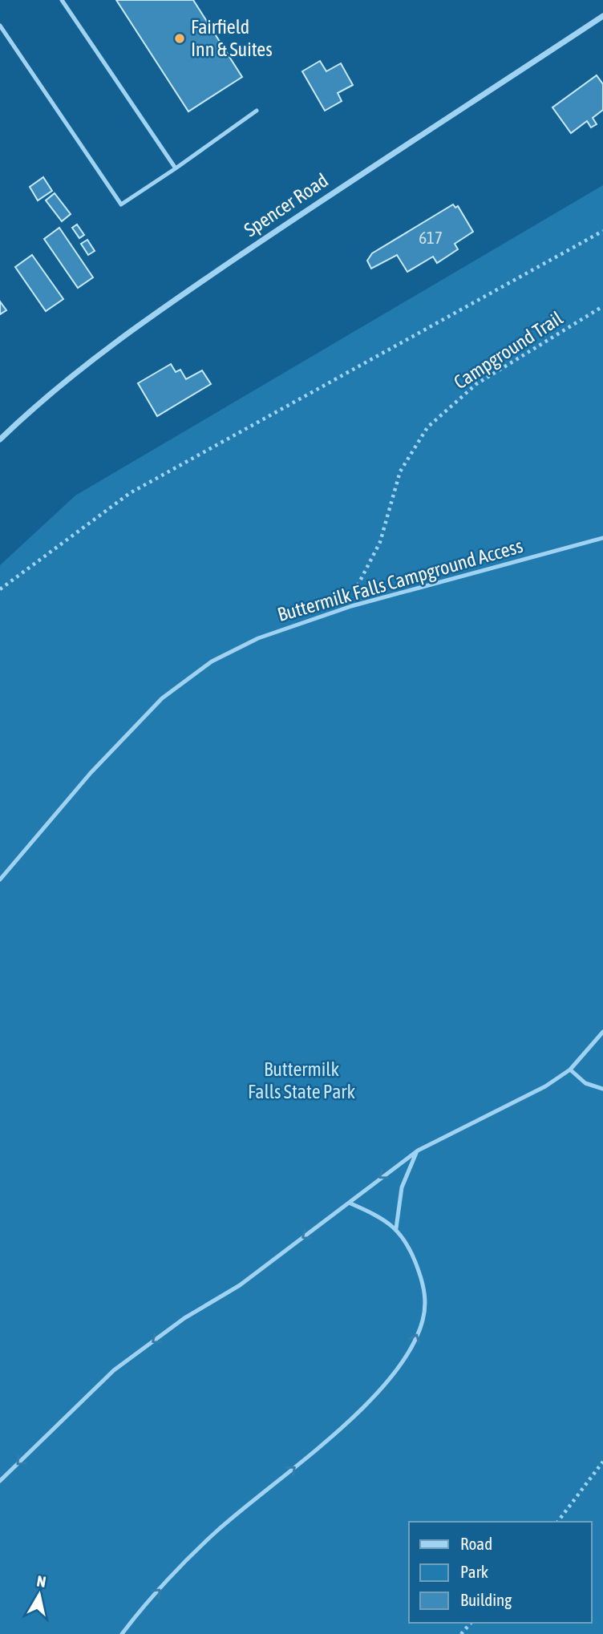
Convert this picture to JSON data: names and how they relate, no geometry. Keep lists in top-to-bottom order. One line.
{"streets":{"street":["Spencer Road"],"lane":["Buttermilk Falls Campground Access"],"path":["Campground Trail"]},"crossings":[["Campground Trail","Buttermilk Falls Campground Access"]],"parks":["Buttermilk Falls State Park"],"places":["Fairfield Inn & Suites"],"house_numbers":["617"],"legend":["Road","Park","Building"],"north":"top"}
